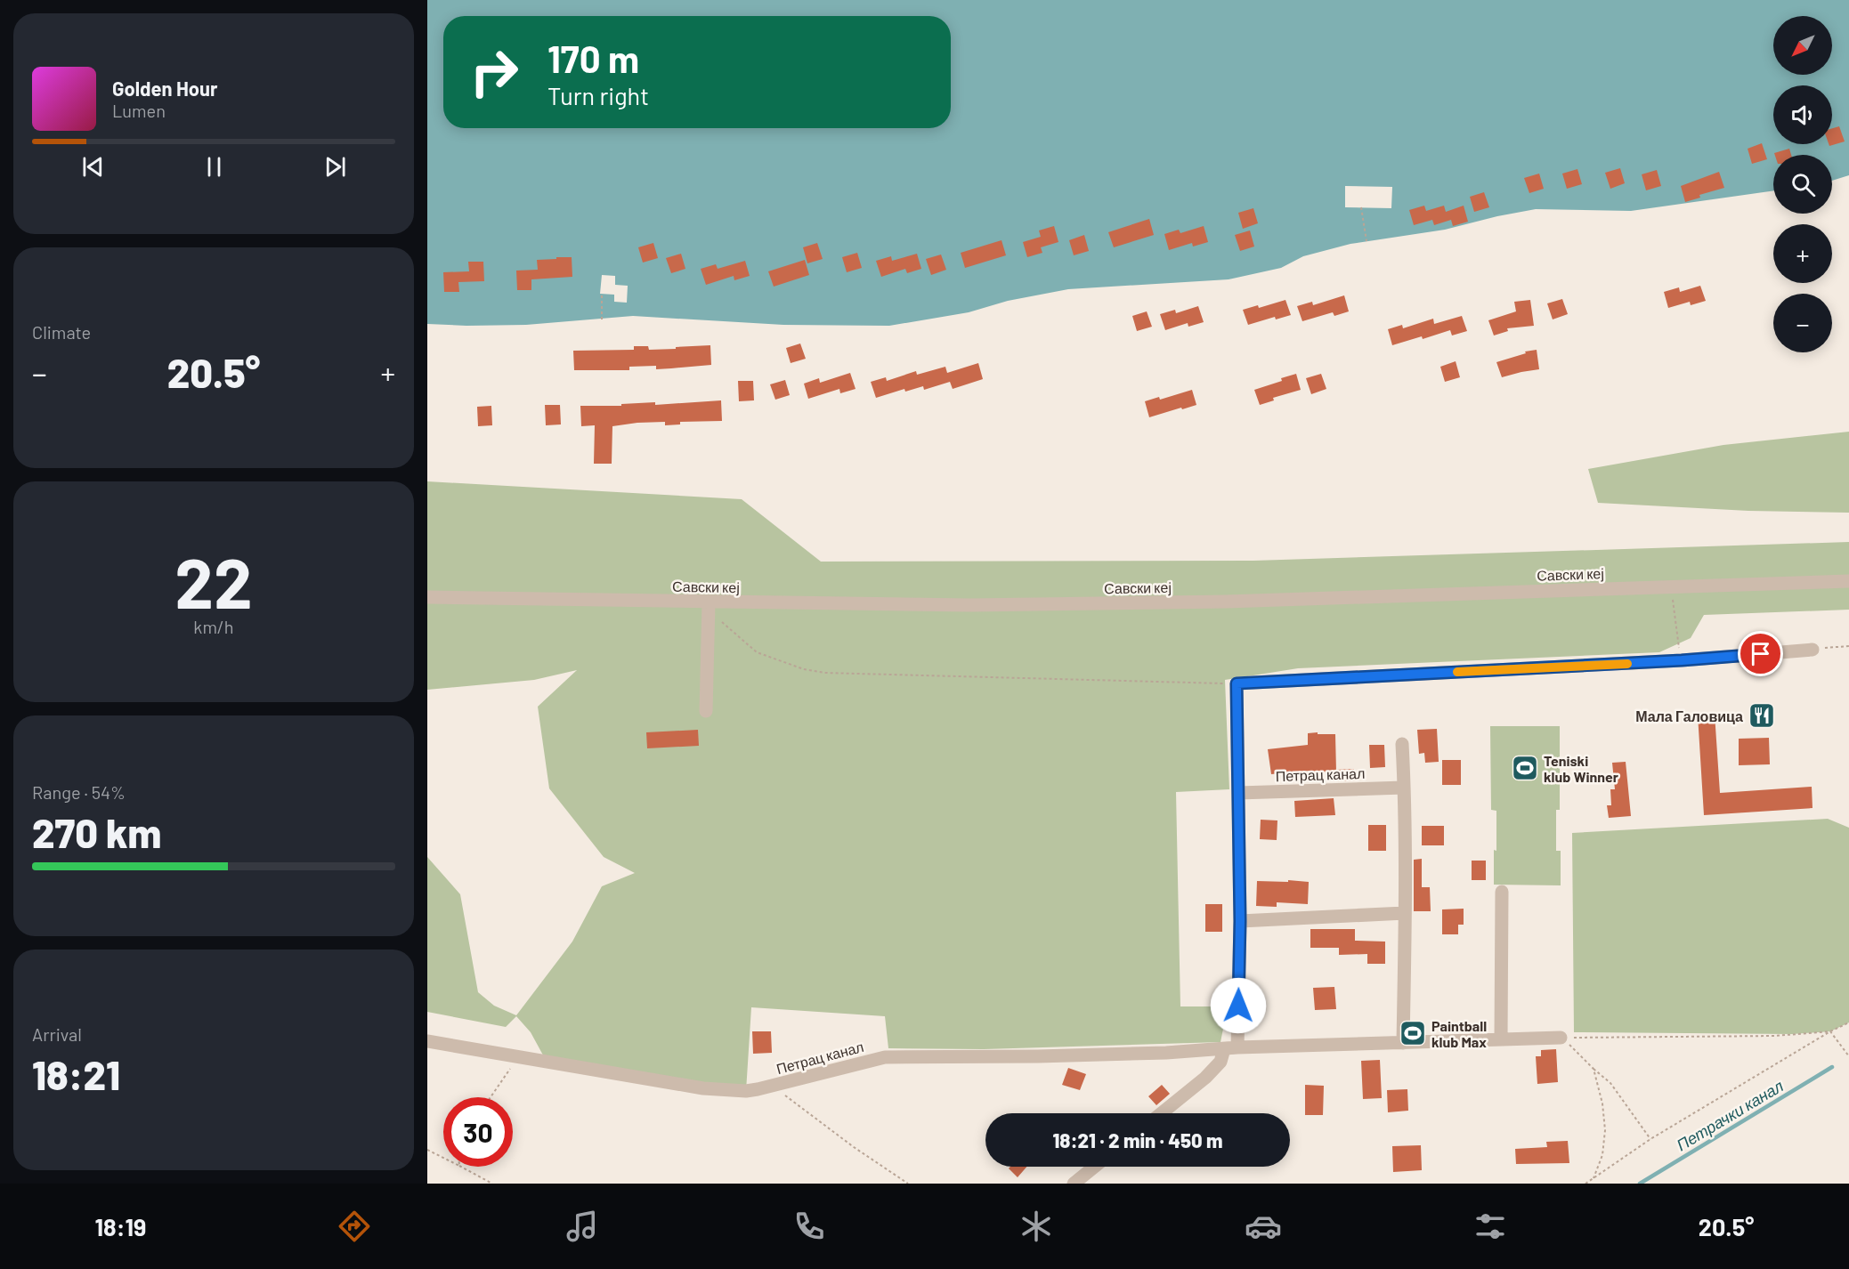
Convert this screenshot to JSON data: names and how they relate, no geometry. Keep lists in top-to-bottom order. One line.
{"streets":{"street":["Савски кеј","Петрац канал"]},"water":["Петрачки канал"],"places":{"restaurant":["Мала Галовица"],"sports":["Teniski klub Winner","Paintball klub Max"]},"north":"bottom left","page":{"map_buttons":["+","−"],"turn":["170 m","Turn right"],"song":["Golden Hour","Lumen"],"tile":["Climate",["22","km/h"],["Range · 54%","270 km"],["Arrival","18:21"]],"heat":["−","20.5°","+"],"limit":"30","trip":"18:21 · 2 min · 450 m","tabs":["18:19","20.5°"]}}
